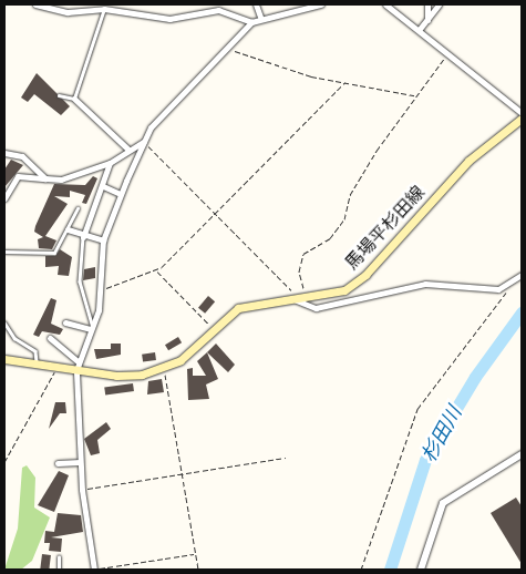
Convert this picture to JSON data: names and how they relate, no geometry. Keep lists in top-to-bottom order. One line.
{"streets":{"main road":["馬場平杉田線"]},"water":["杉田川"]}
